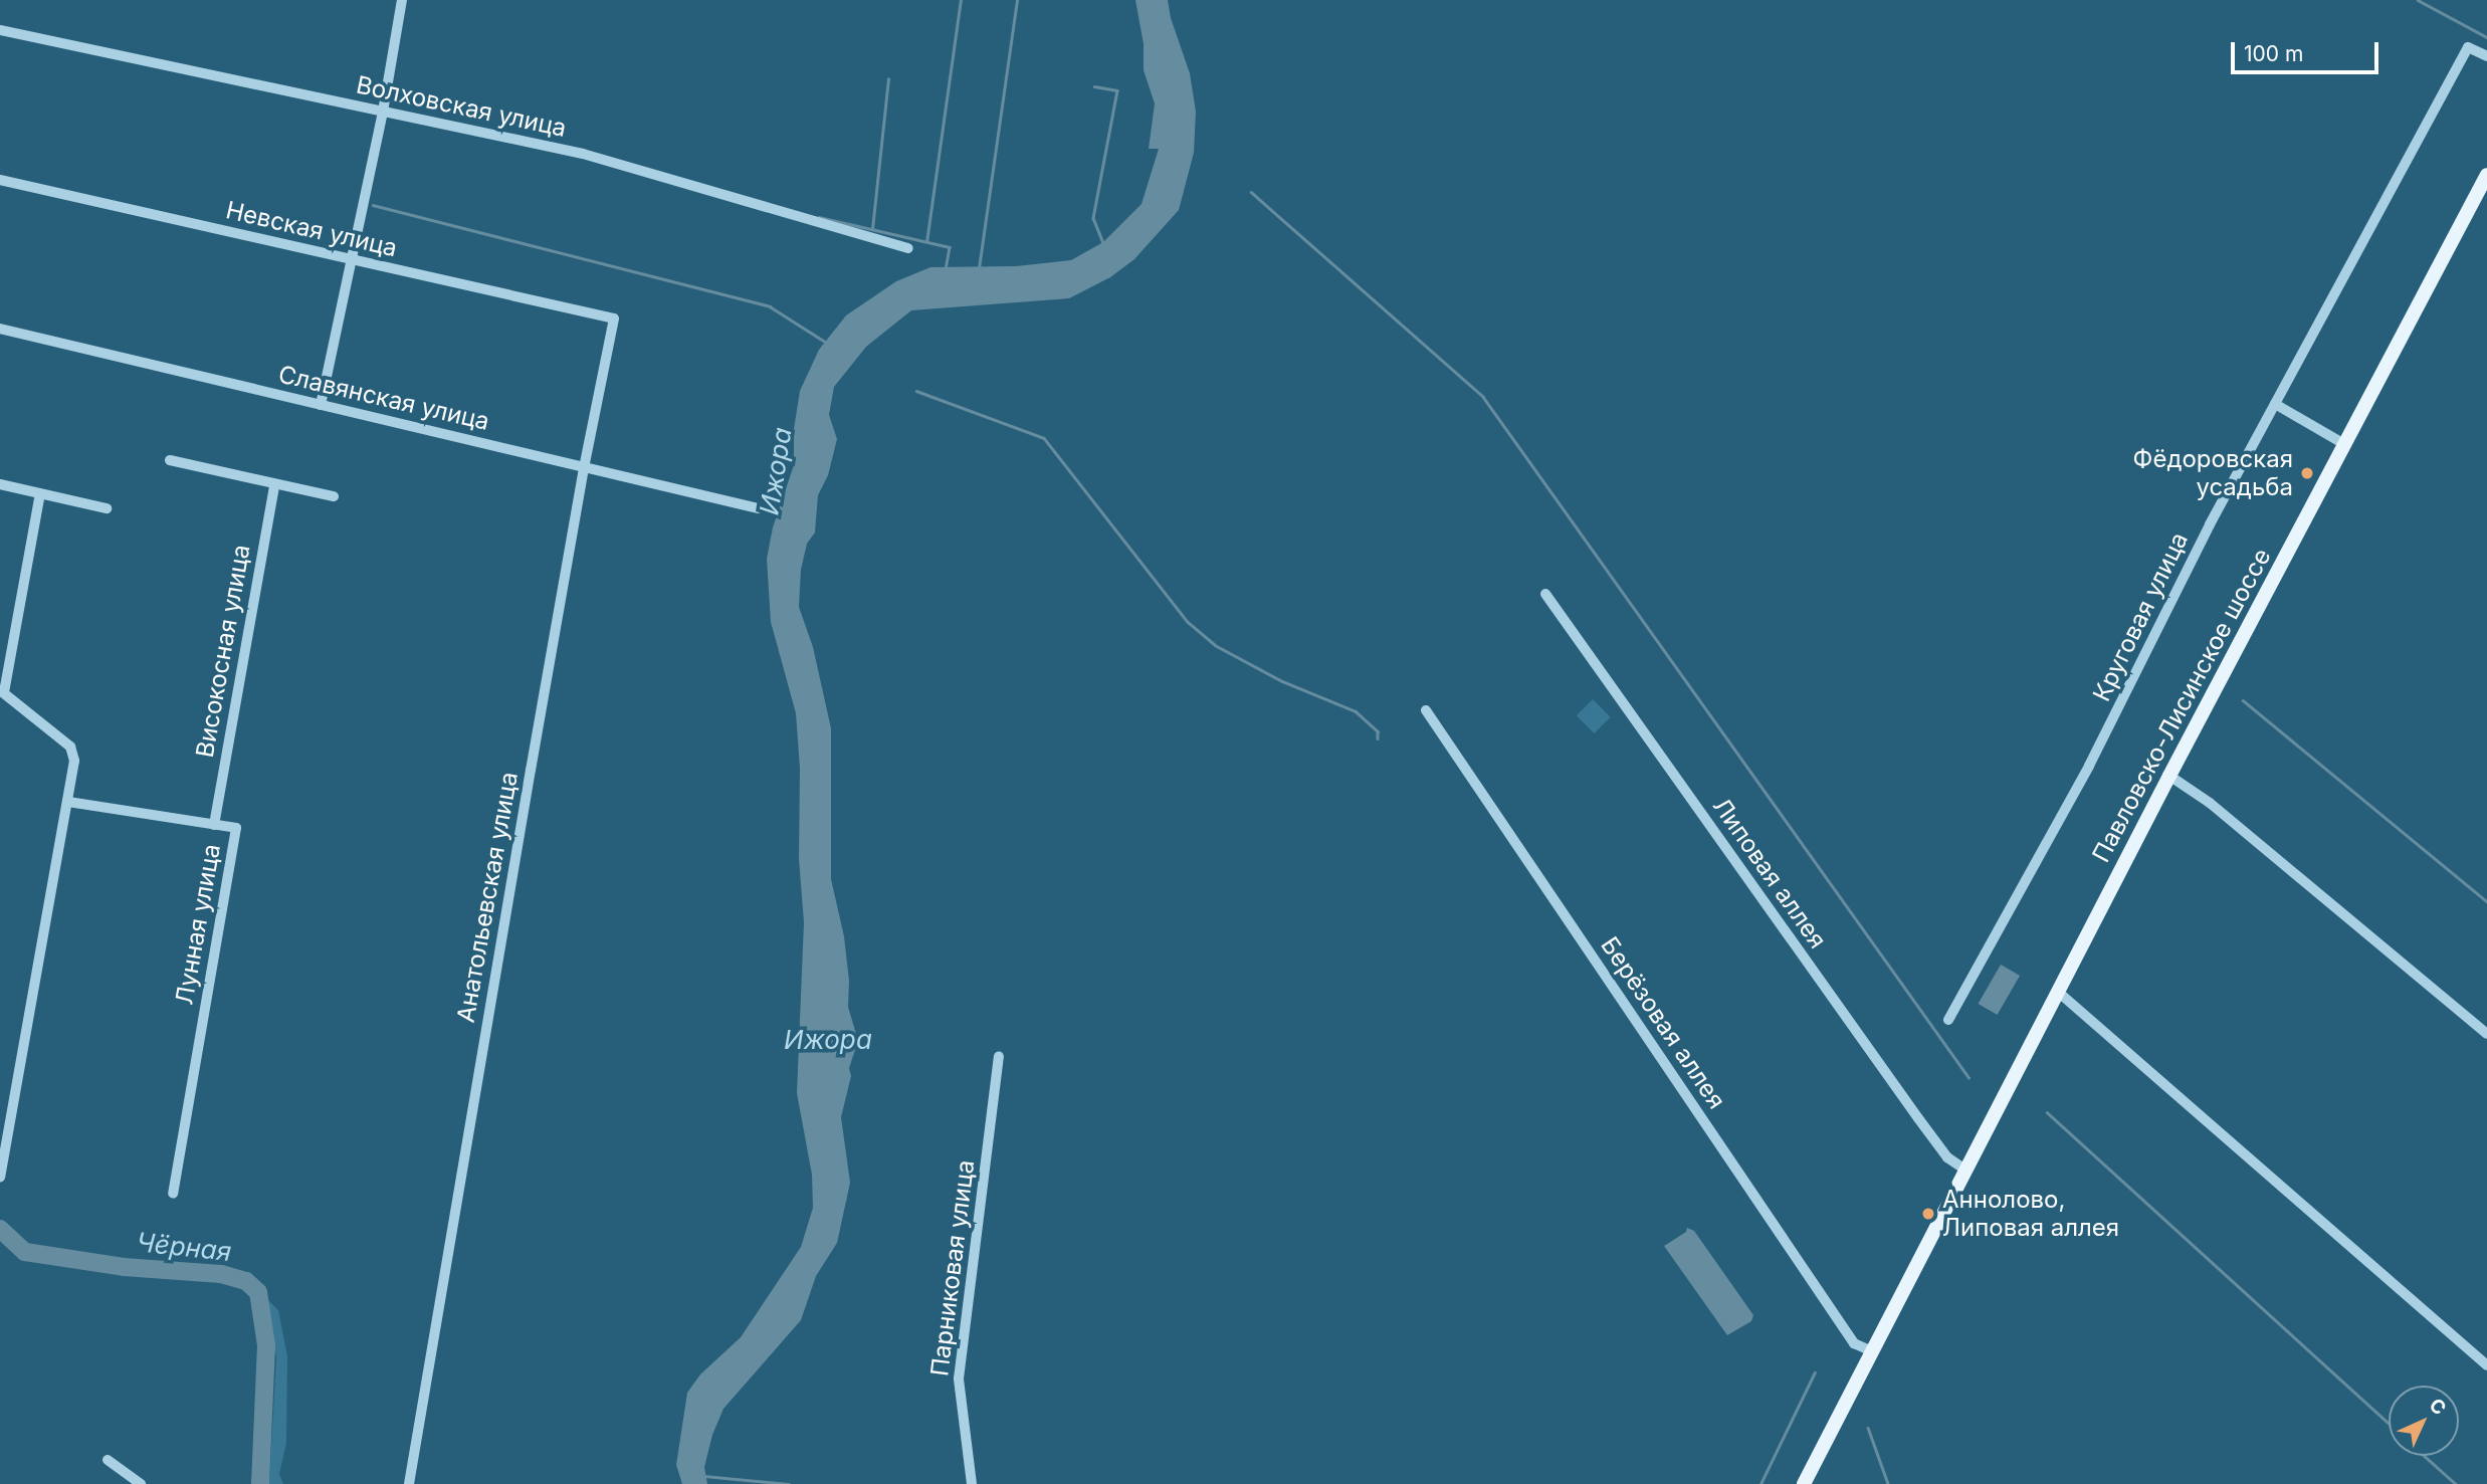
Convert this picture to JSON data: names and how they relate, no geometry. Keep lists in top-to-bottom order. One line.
{"streets":{"main road":["Павловско-Лисинское шоссе"],"street":["Волховская улица","Невская улица","Славянская улица","Круговая улица","Високосная улица","Липовая аллея","Анатольевская улица","Лунная улица","Берёзовая аллея","Парниковая улица"]},"crossings":[["Невская улица","Анатольевская улица"],["Славянская улица","Анатольевская улица"],["Високосная улица","Лунная улица"],["Павловско-Лисинское шоссе","Липовая аллея"],["Павловско-Лисинское шоссе","Берёзовая аллея"]],"water":["Ижора","Чёрная"],"places":["Фёдоровская усадьба","Аннолово, Липовая аллея"],"scale_bar":"100 m","north":"top right"}
